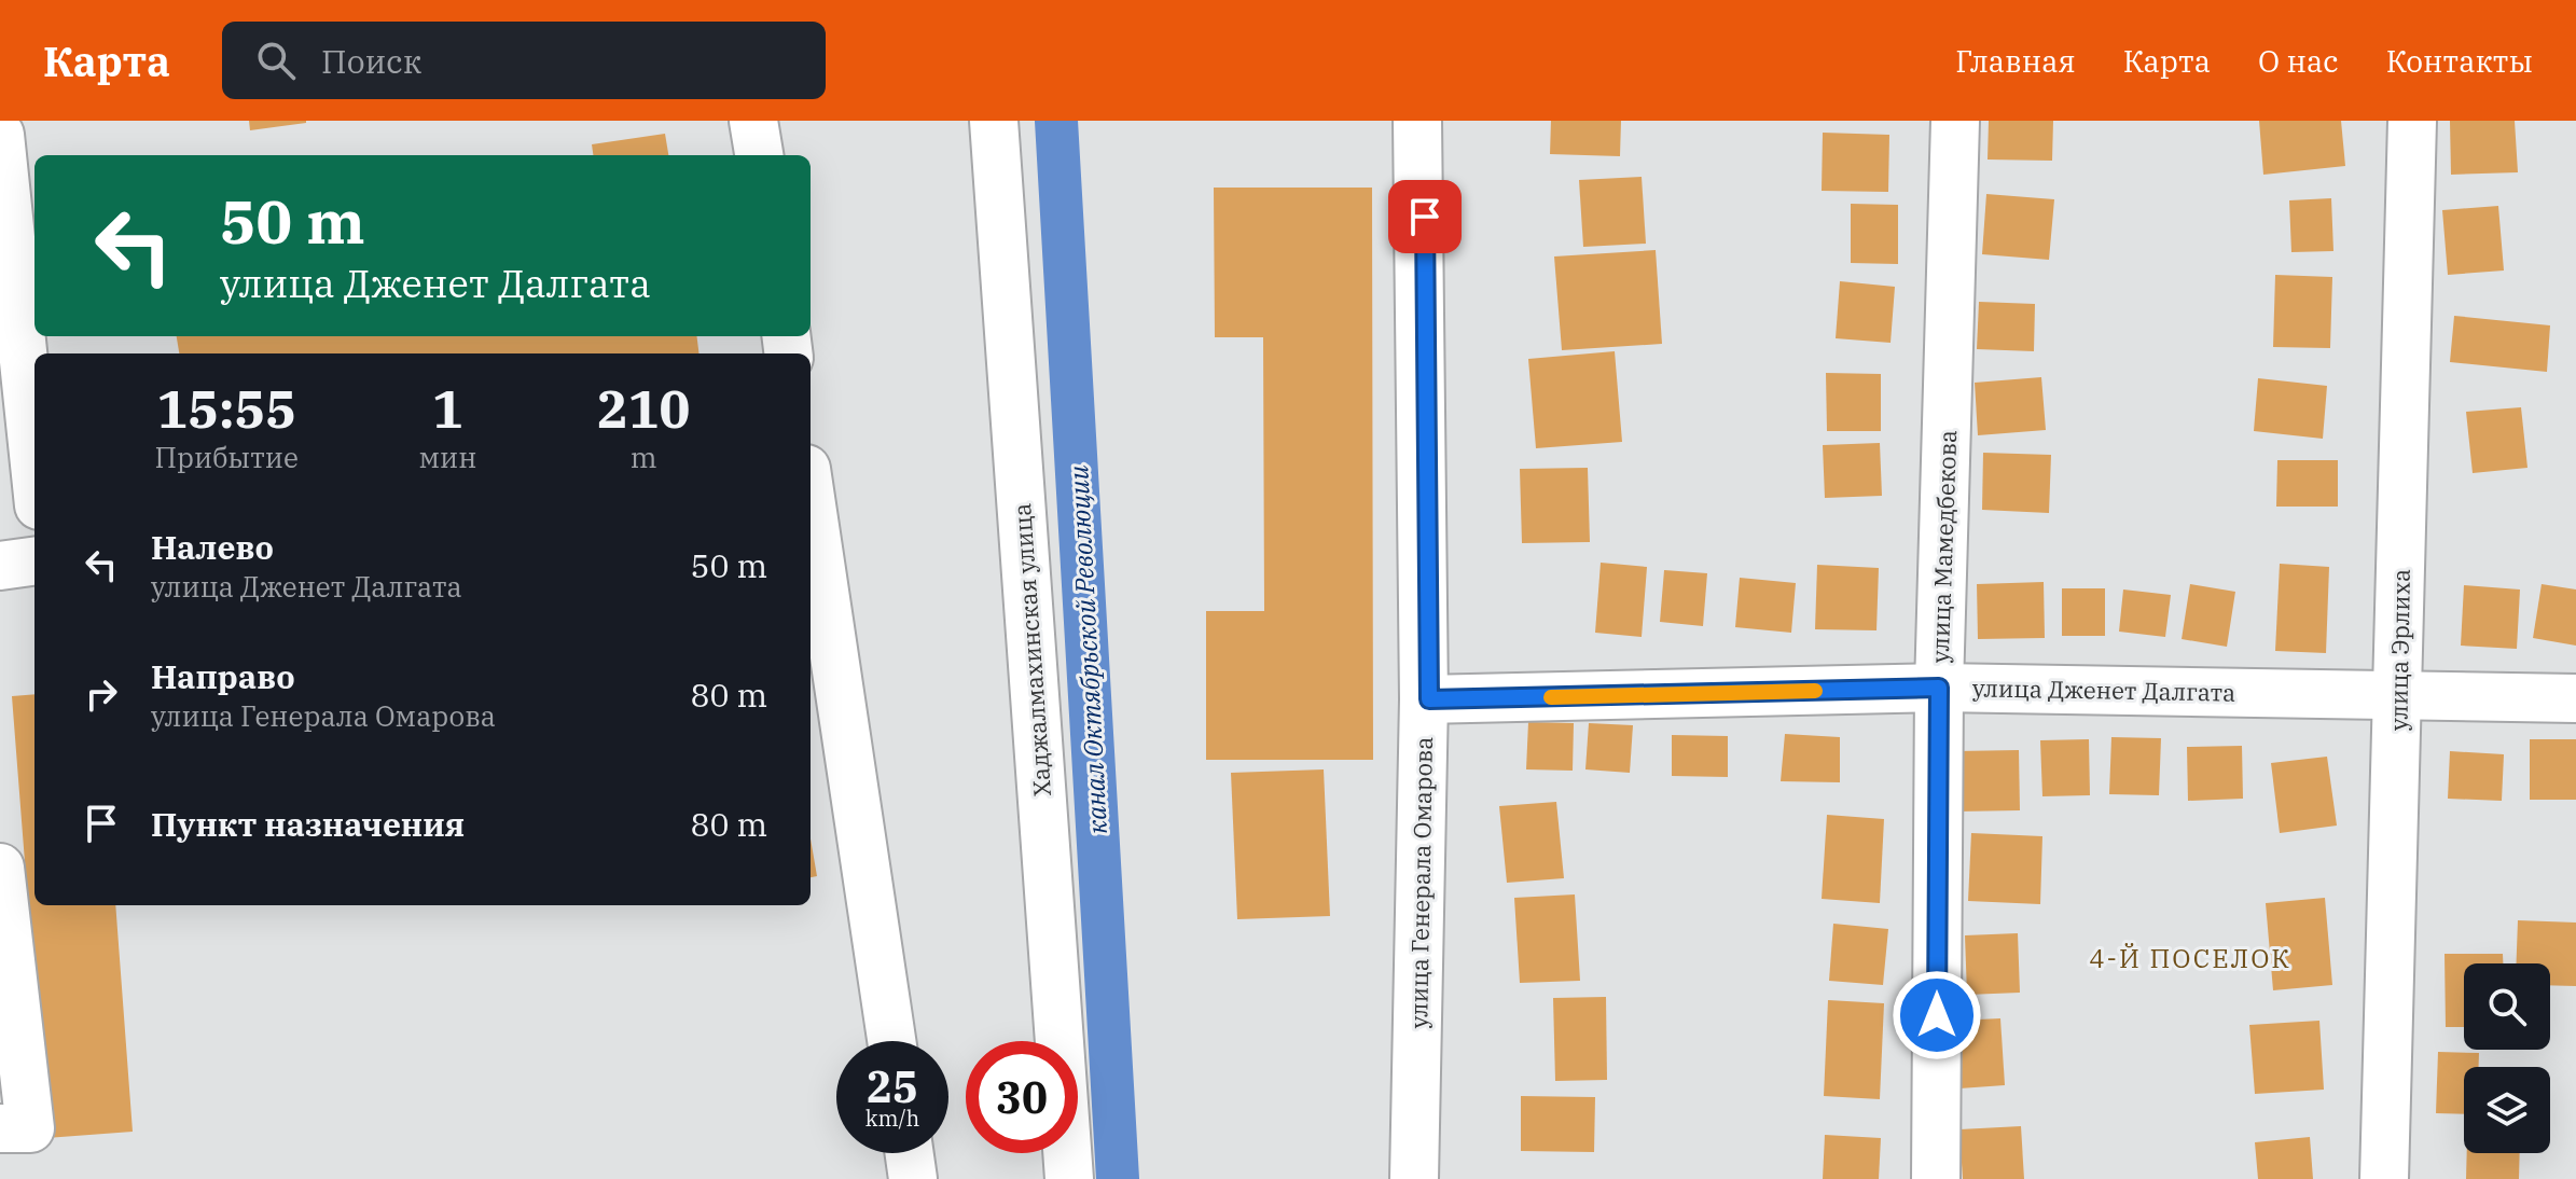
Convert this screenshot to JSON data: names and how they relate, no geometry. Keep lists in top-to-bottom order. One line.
{"streets":{"street":["улица Мамедбекова","Хаджалмахинская улица","улица Эрлиха","улица Дженет Далгата","улица Генерала Омарова"]},"crossings":[["улица Мамедбекова","улица Дженет Далгата"],["улица Эрлиха","улица Дженет Далгата"],["улица Дженет Далгата","улица Генерала Омарова"]],"districts":["4-Й ПОСЕЛОК"],"water":["канал Октябрьской Революции"],"page":{"header":"Карта","search":"Поиск","nav":["Главная","Карта","О нас","Контакты"],"turn":["50 m","улица Дженет Далгата"],"eta":["15:55","Прибытие","1","мин","210","m"],"list":[{"name":"Налево","note":"улица Дженет Далгата","value":"50 m"},{"name":"Направо","note":"улица Генерала Омарова","value":"80 m"},{"name":"Пункт назначения","value":"80 m"}],"speed":"25 km/h","limit":"30"}}
